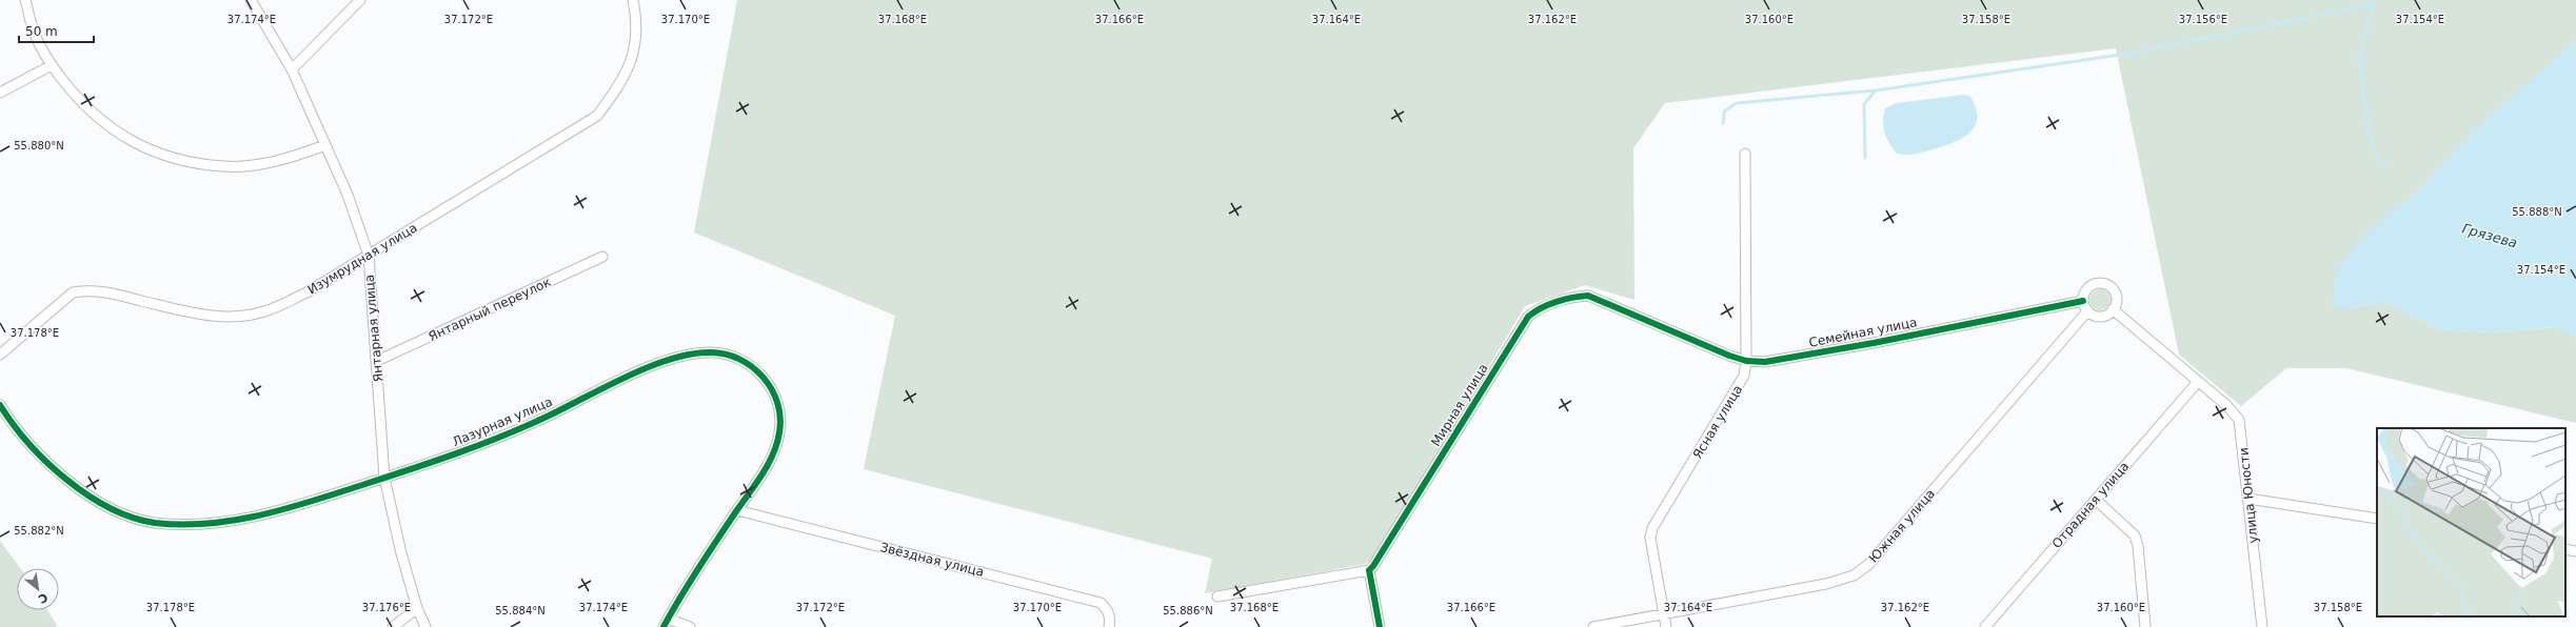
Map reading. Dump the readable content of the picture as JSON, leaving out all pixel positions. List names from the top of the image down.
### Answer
{
  "streets": {
    "street": [
      "Изумрудная улица",
      "Янтарный переулок",
      "Янтарная улица",
      "Семейная улица",
      "Мирная улица",
      "Лазурная улица",
      "Ясная улица",
      "улица Юности",
      "Отрадная улица",
      "Южная улица",
      "Звёздная улица"
    ]
  },
  "crossings": [
    ["Изумрудная улица", "Янтарная улица"],
    ["Янтарный переулок", "Янтарная улица"],
    ["Янтарная улица", "Лазурная улица"],
    ["Семейная улица", "Мирная улица"],
    ["Семейная улица", "Ясная улица"],
    ["Семейная улица", "улица Юности"],
    ["Семейная улица", "Южная улица"],
    ["Лазурная улица", "Звёздная улица"],
    ["Ясная улица", "Южная улица"],
    ["улица Юности", "Отрадная улица"],
    ["улица Юности", "Южная улица"]
  ],
  "water": ["Грязева"],
  "scale_bar": "50 m",
  "north": "bottom right",
  "coordinates": [
    "37.174°E",
    "37.172°E",
    "37.170°E",
    "37.168°E",
    "37.166°E",
    "37.160°E",
    "37.158°E",
    "37.156°E",
    "37.164°E",
    "37.162°E",
    "37.154°E",
    "55.880°N",
    "55.888°N",
    "37.178°E",
    "55.882°N",
    "37.176°E",
    "55.884°N",
    "55.886°N"
  ]
}
